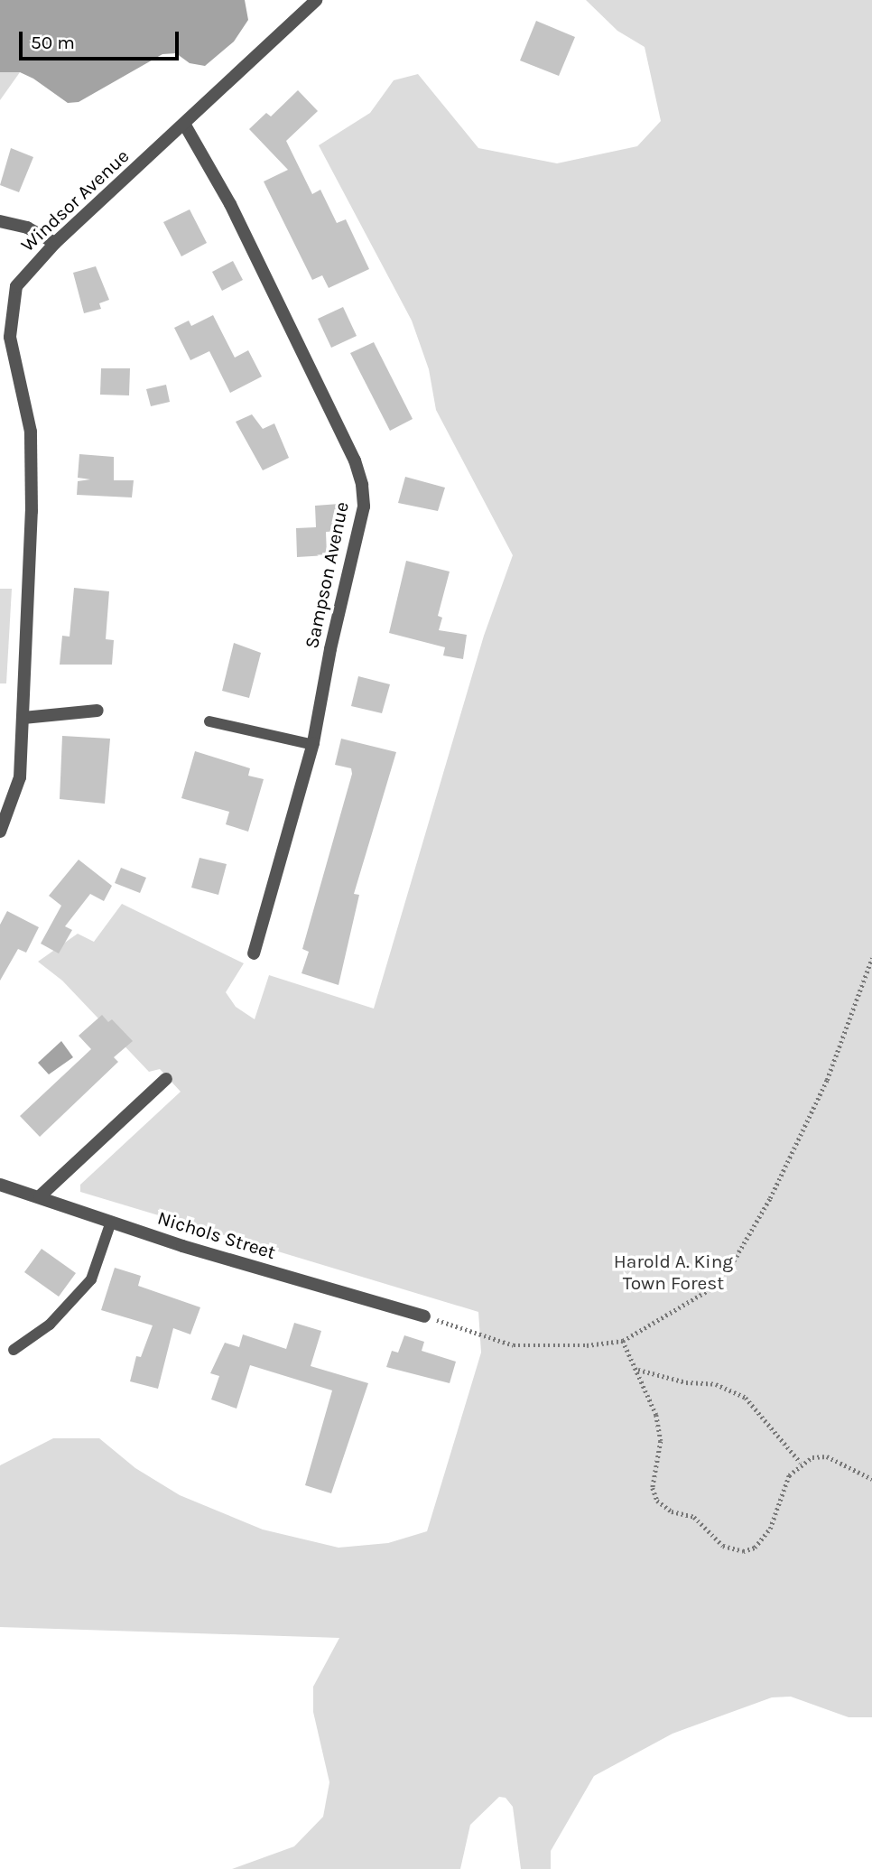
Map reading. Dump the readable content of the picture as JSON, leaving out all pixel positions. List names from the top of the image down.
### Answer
{
  "streets": {
    "street": ["Windsor Avenue", "Sampson Avenue", "Nichols Street"]
  },
  "crossings": [
    ["Windsor Avenue", "Sampson Avenue"]
  ],
  "parks": ["Harold A. King Town Forest"],
  "scale_bar": "50 m"
}
